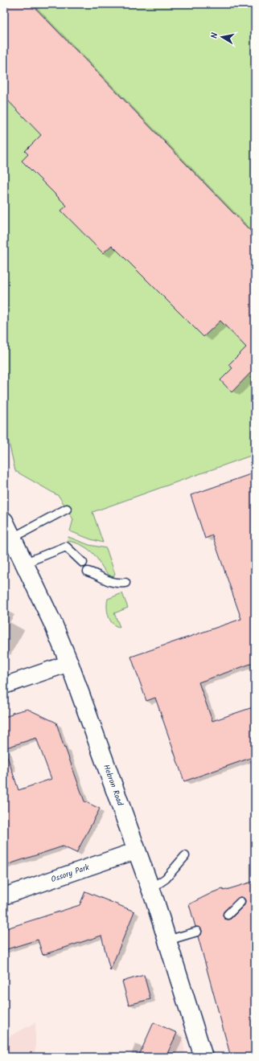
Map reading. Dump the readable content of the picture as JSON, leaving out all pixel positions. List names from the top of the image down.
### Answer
{
  "streets": {
    "street": ["Hebron Road", "Ossory Park"]
  },
  "crossings": [
    ["Hebron Road", "Ossory Park"]
  ],
  "north": "left"
}
